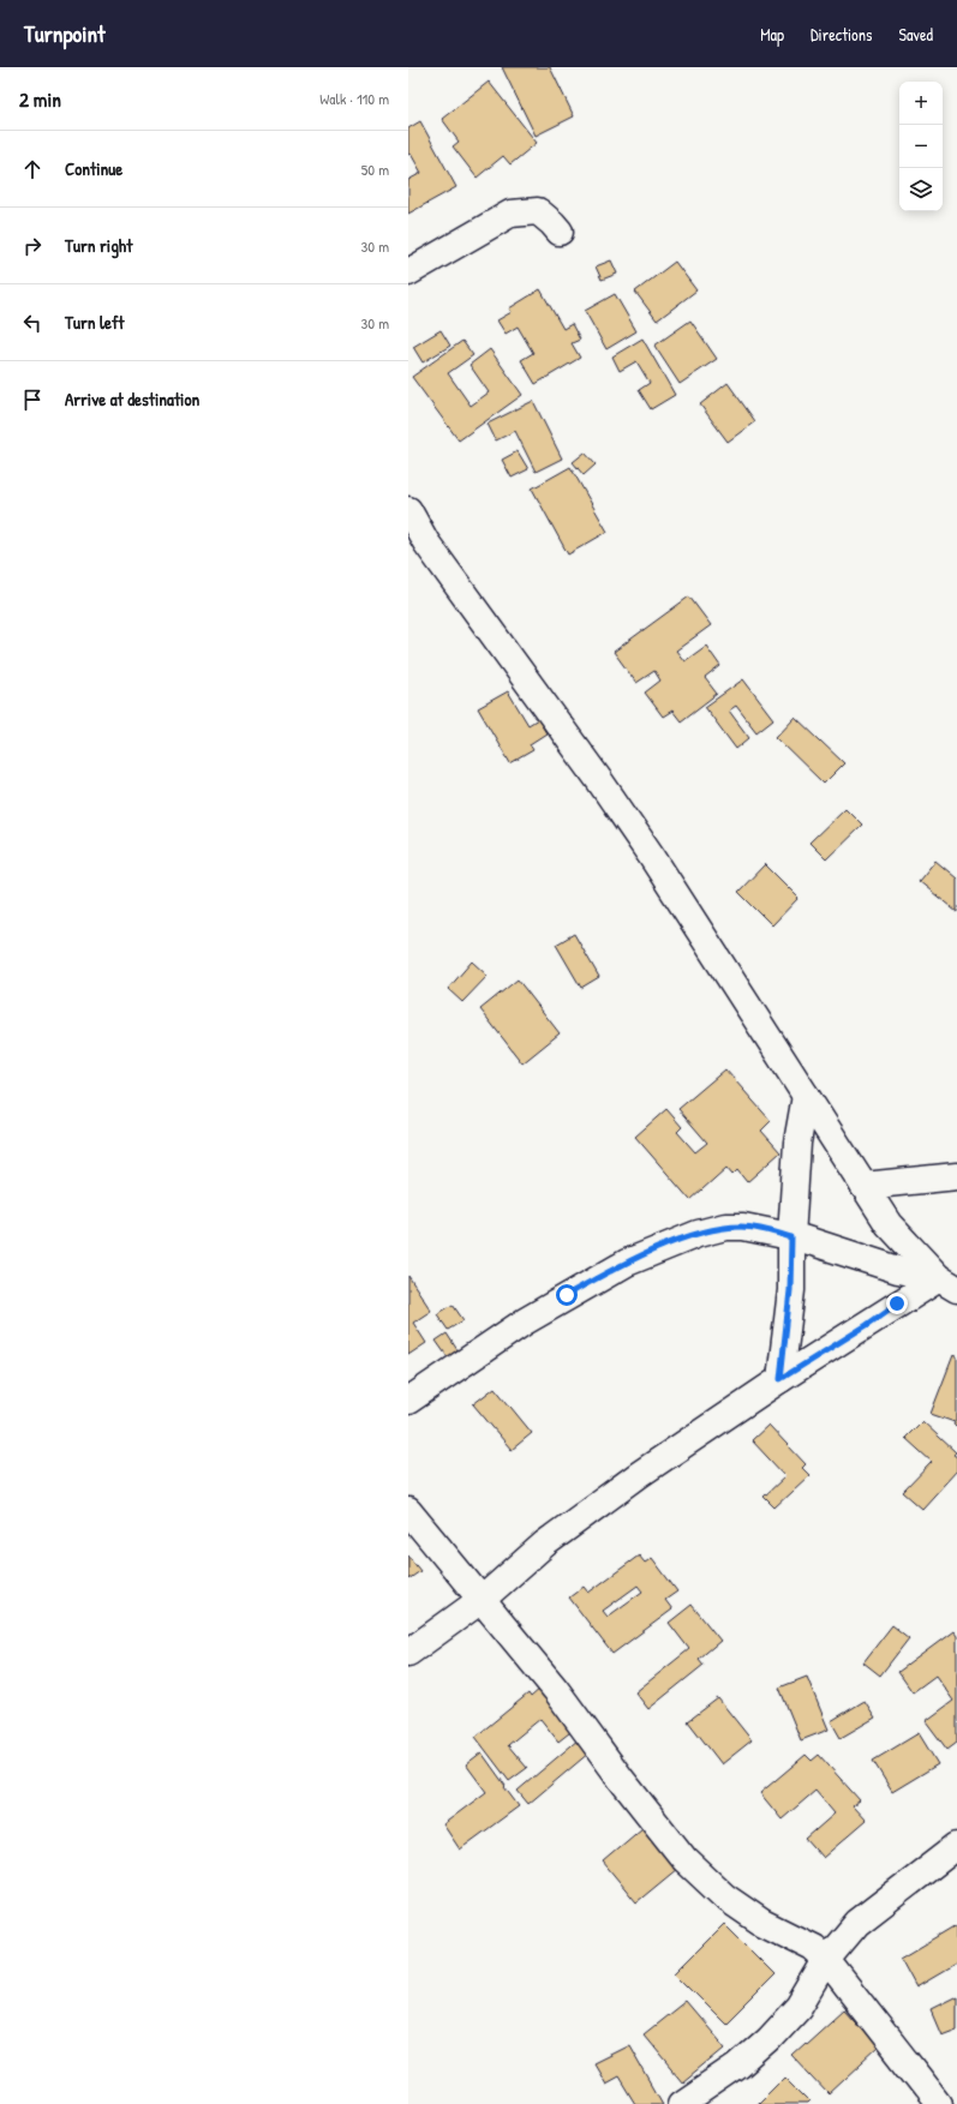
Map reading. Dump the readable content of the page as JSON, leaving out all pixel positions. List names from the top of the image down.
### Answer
{
  "page": {
    "header": "Turnpoint",
    "nav": ["Map", "Directions", "Saved"],
    "heading": ["2 min", "Walk · 110 m"],
    "map_buttons": ["+", "−"],
    "list": [
      ["Continue", "50 m"],
      ["Turn right", "30 m"],
      ["Turn left", "30 m"],
      "Arrive at destination"
    ]
  }
}
